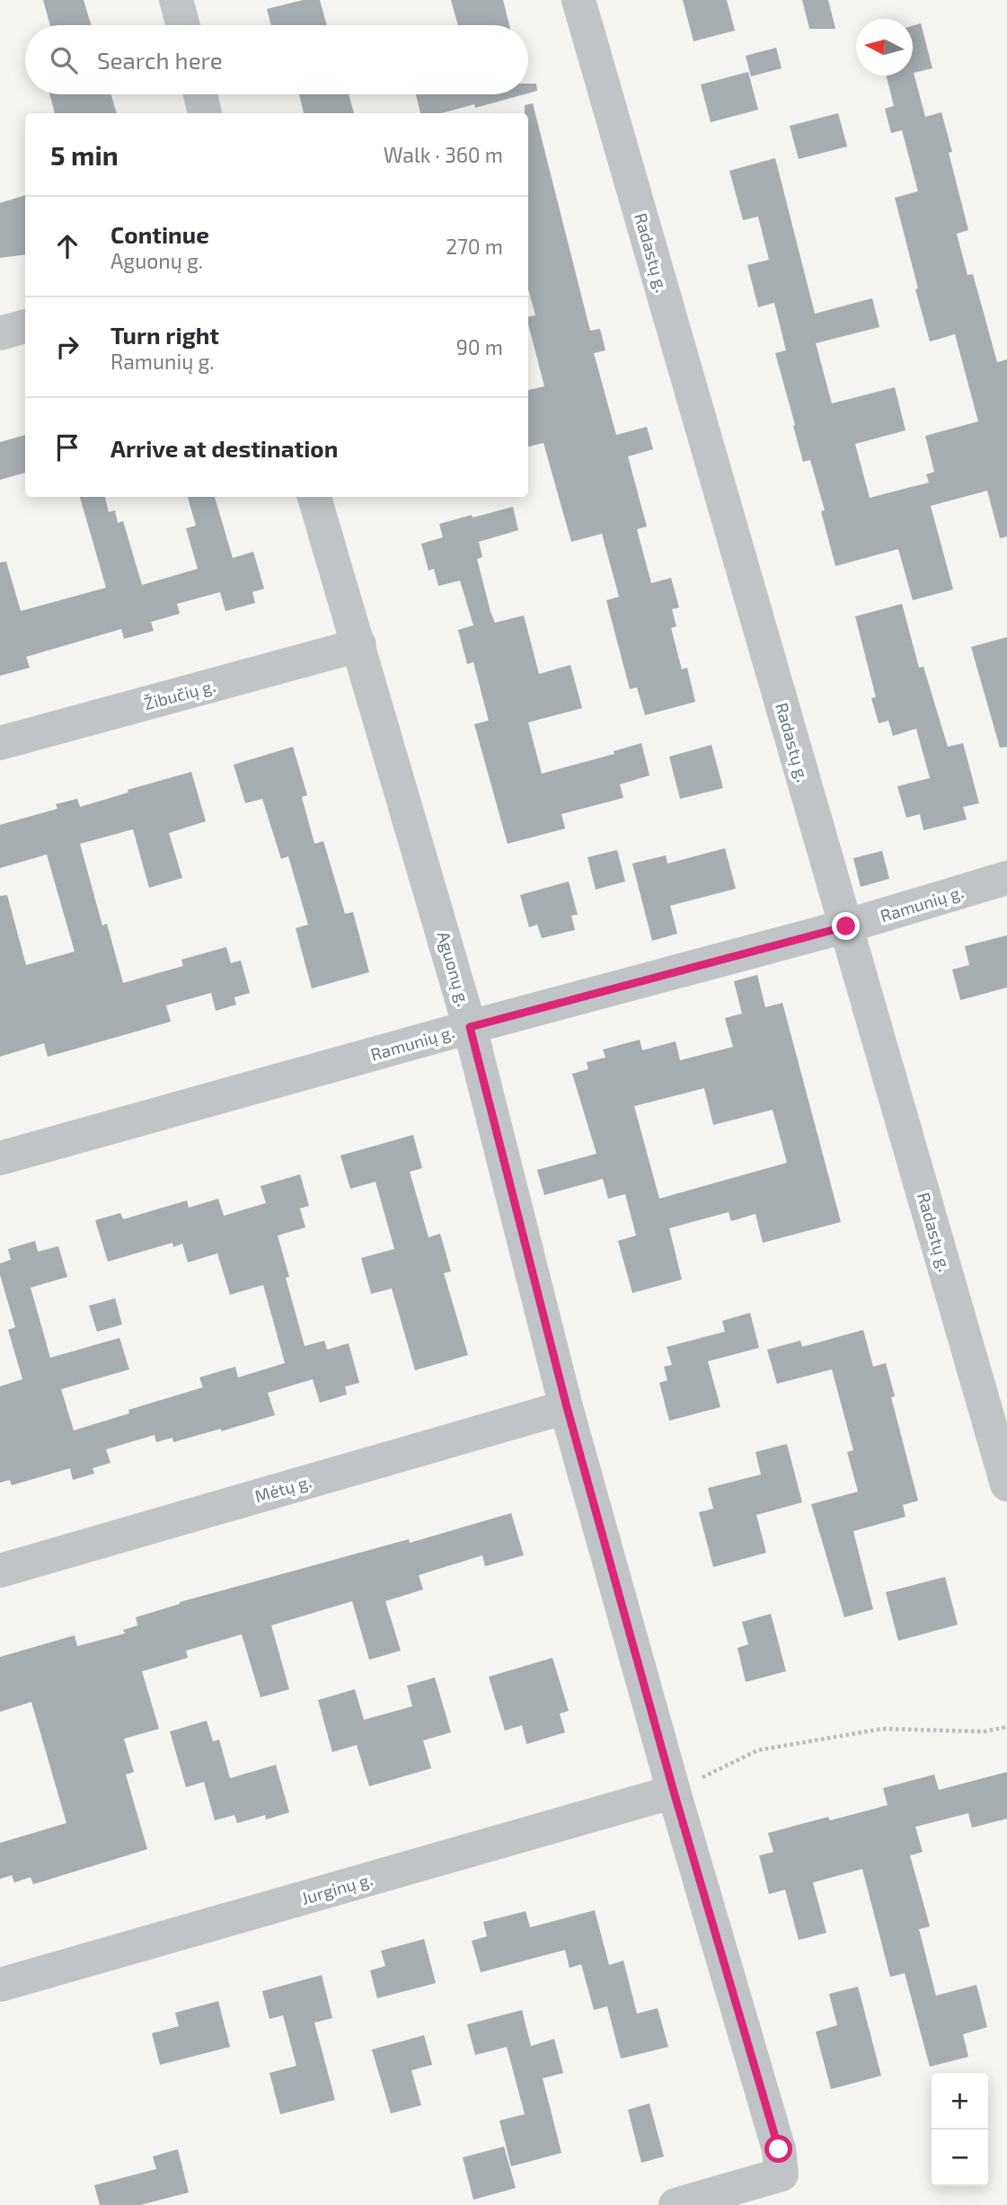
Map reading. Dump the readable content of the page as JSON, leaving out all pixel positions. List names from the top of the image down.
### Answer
{
  "streets": {
    "street": [
      "Radastų g.",
      "Žibučių g.",
      "Ramunių g.",
      "Aguonų g.",
      "Mėtų g.",
      "Jurginų g."
    ]
  },
  "crossings": [
    ["Radastų g.", "Ramunių g."],
    ["Žibučių g.", "Aguonų g."],
    ["Ramunių g.", "Aguonų g."],
    ["Aguonų g.", "Mėtų g."],
    ["Aguonų g.", "Jurginų g."]
  ],
  "north": "left",
  "page": {
    "search": "Search here",
    "heading": ["5 min", "Walk · 360 m"],
    "list": [
      ["Continue", "Aguonų g.", "270 m"],
      ["Turn right", "Ramunių g.", "90 m"],
      "Arrive at destination"
    ],
    "map_buttons": ["+", "−"]
  }
}
